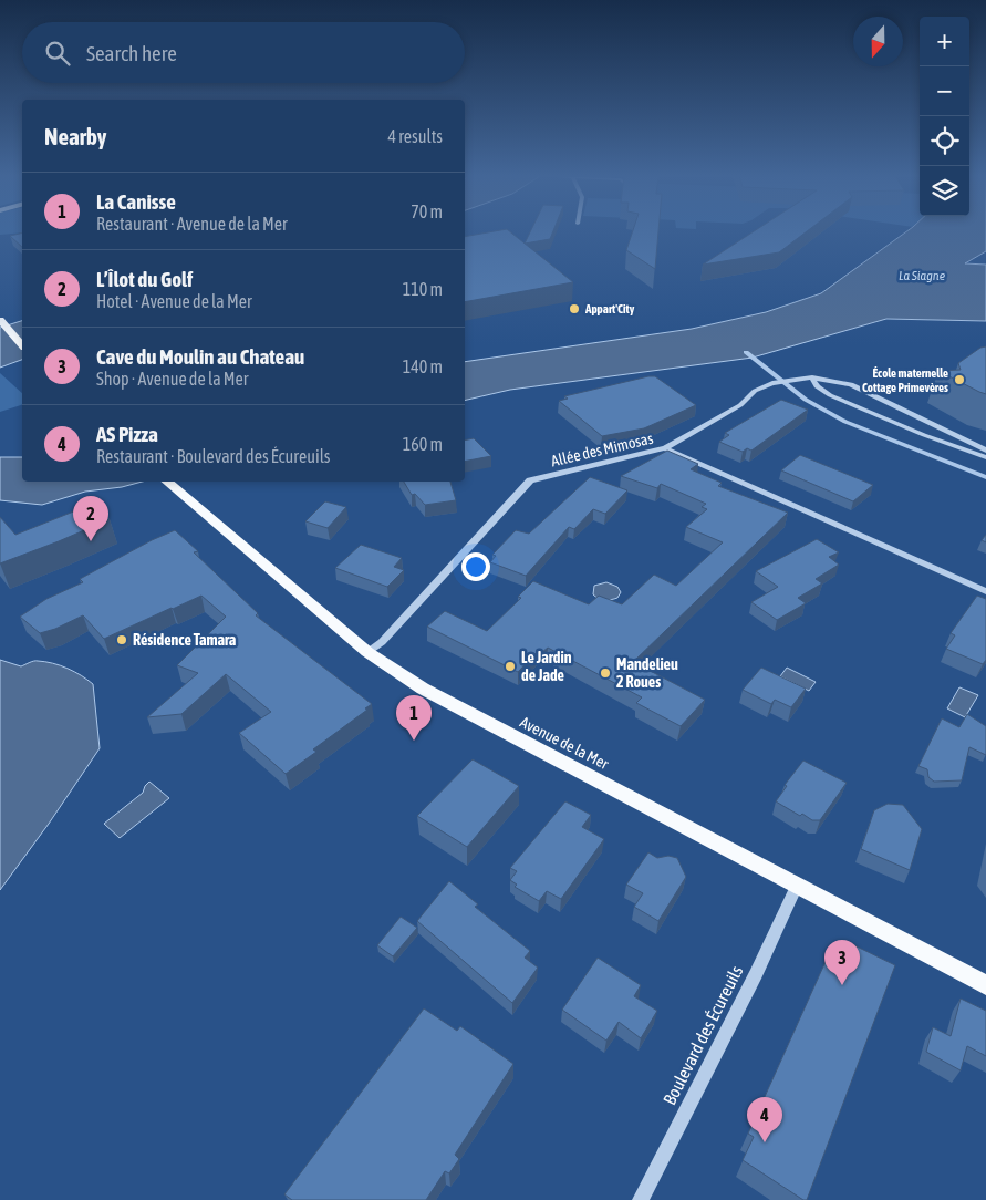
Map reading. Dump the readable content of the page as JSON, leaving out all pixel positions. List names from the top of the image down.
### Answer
{
  "streets": {
    "main road": ["Avenue de la Mer"],
    "street": ["Allée des Mimosas", "Boulevard des Écureuils"]
  },
  "crossings": [
    ["Allée des Mimosas", "Avenue de la Mer"],
    ["Avenue de la Mer", "Boulevard des Écureuils"]
  ],
  "water": ["La Siagne"],
  "places": [
    "Appart'City",
    "École maternelle Cottage Primevères",
    "Résidence Tamara",
    "Le Jardin de Jade",
    "Mandelieu 2 Roues"
  ],
  "north": "bottom",
  "page": {
    "map_buttons": ["+", "−"],
    "search": "Search here",
    "heading": ["Nearby", "4 results"],
    "list": [
      {
        "mark": "1",
        "name": "La Canisse",
        "note": "Restaurant · Avenue de la Mer",
        "value": "70 m"
      },
      {
        "mark": "2",
        "name": "L’Îlot du Golf",
        "note": "Hotel · Avenue de la Mer",
        "value": "110 m"
      },
      {
        "mark": "3",
        "name": "Cave du Moulin au Chateau",
        "note": "Shop · Avenue de la Mer",
        "value": "140 m"
      },
      {
        "mark": "4",
        "name": "AS Pizza",
        "note": "Restaurant · Boulevard des Écureuils",
        "value": "160 m"
      }
    ],
    "pins": [
      "2",
      "1",
      "3",
      "4"
    ]
  }
}
